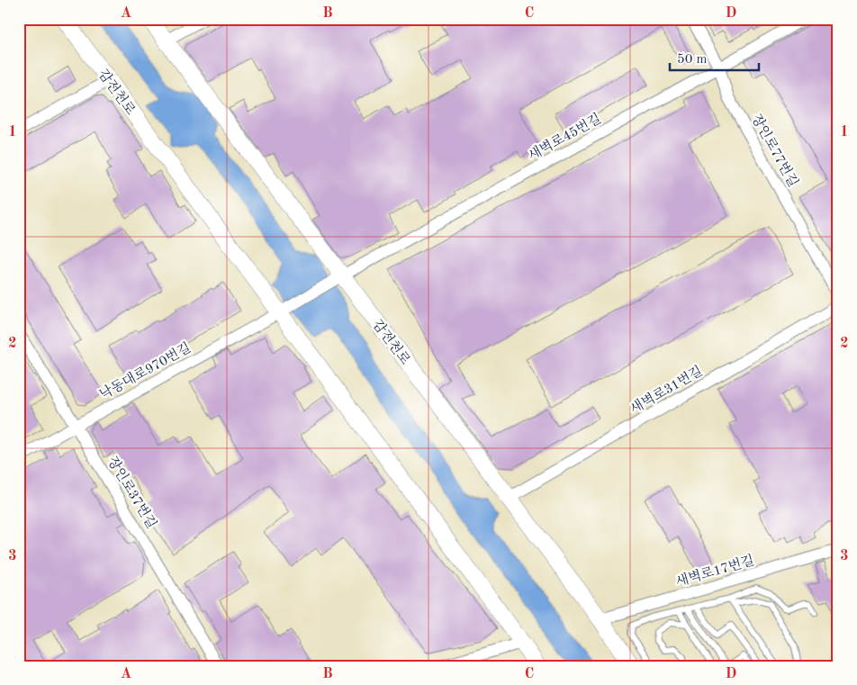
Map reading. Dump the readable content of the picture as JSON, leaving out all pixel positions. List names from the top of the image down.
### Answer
{
  "streets": {
    "street": [
      "감전천로",
      "새벽로45번길",
      "장인로77번길",
      "낙동대로970번길",
      "새벽로31번길",
      "장인로37번길",
      "새벽로17번길"
    ]
  },
  "crossings": [
    ["감전천로", "새벽로45번길"],
    ["감전천로", "낙동대로970번길"],
    ["감전천로", "새벽로31번길"],
    ["감전천로", "새벽로17번길"],
    ["새벽로45번길", "장인로77번길"],
    ["새벽로45번길", "낙동대로970번길"],
    ["낙동대로970번길", "장인로37번길"]
  ],
  "scale_bar": "50 m",
  "grid": {
    "columns": [
      "A",
      "B",
      "C",
      "D"
    ],
    "rows": ["1", "2", "3"]
  }
}
